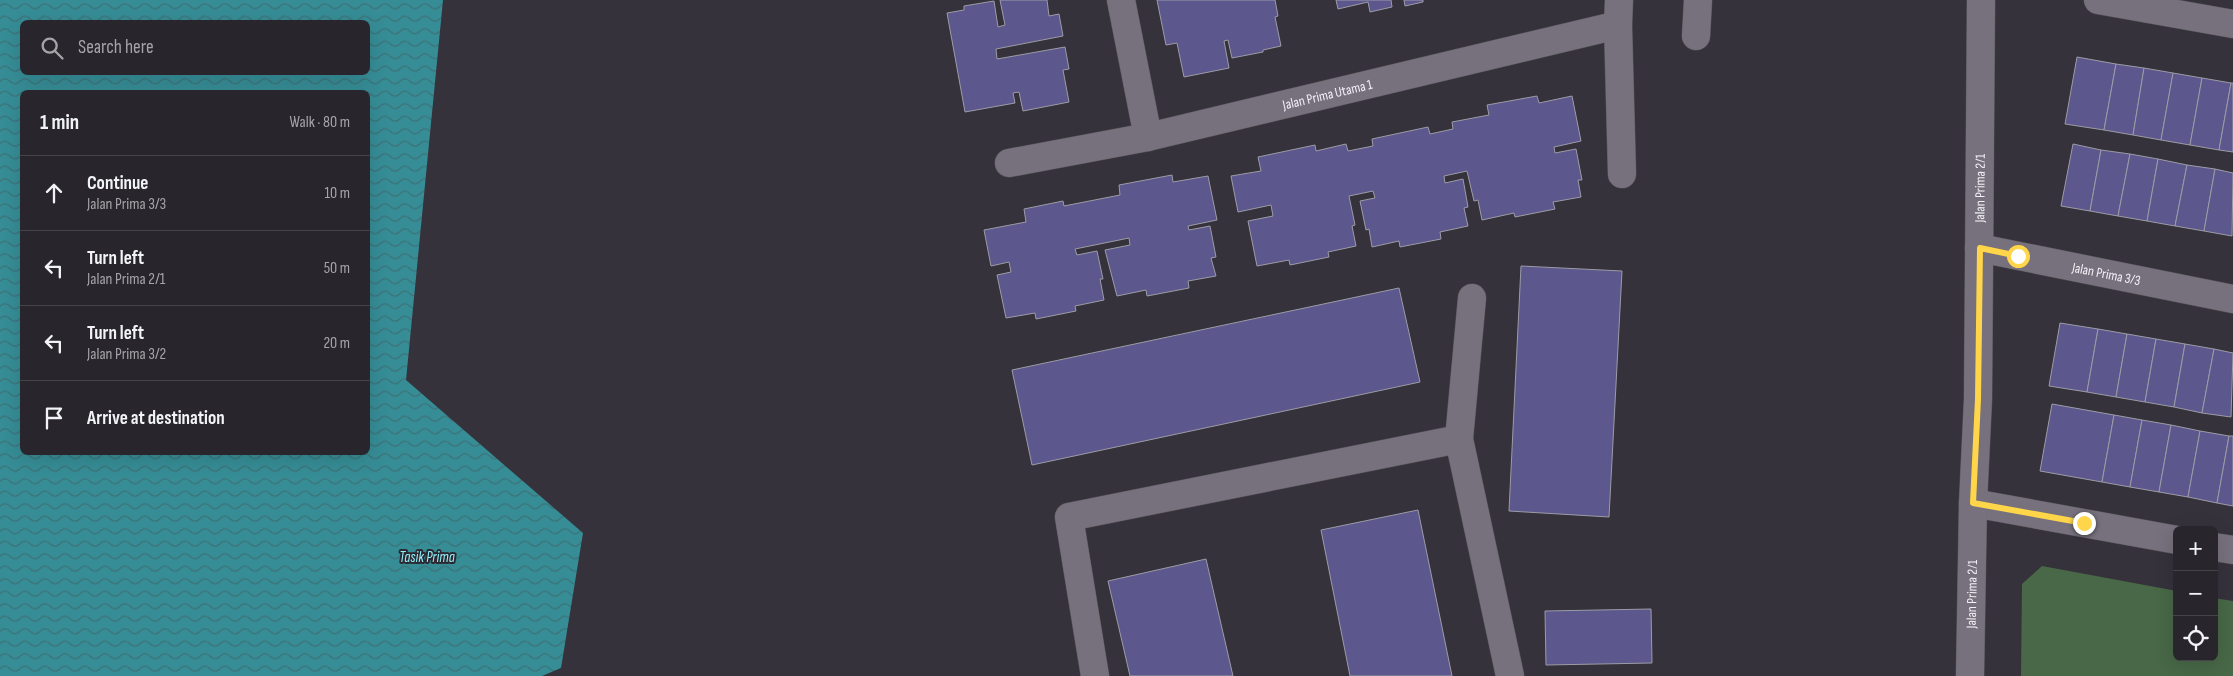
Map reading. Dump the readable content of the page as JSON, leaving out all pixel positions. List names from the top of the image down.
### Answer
{
  "streets": {
    "street": ["Jalan Prima Utama 1", "Jalan Prima 2/1", "Jalan Prima 3/3"]
  },
  "crossings": [
    ["Jalan Prima 2/1", "Jalan Prima 3/3"]
  ],
  "water": ["Tasik Prima"],
  "page": {
    "search": "Search here",
    "heading": ["1 min", "Walk · 80 m"],
    "list": [
      ["Continue", "Jalan Prima 3/3", "10 m"],
      ["Turn left", "Jalan Prima 2/1", "50 m"],
      ["Turn left", "Jalan Prima 3/2", "20 m"],
      "Arrive at destination"
    ],
    "map_buttons": ["+", "−"]
  }
}
